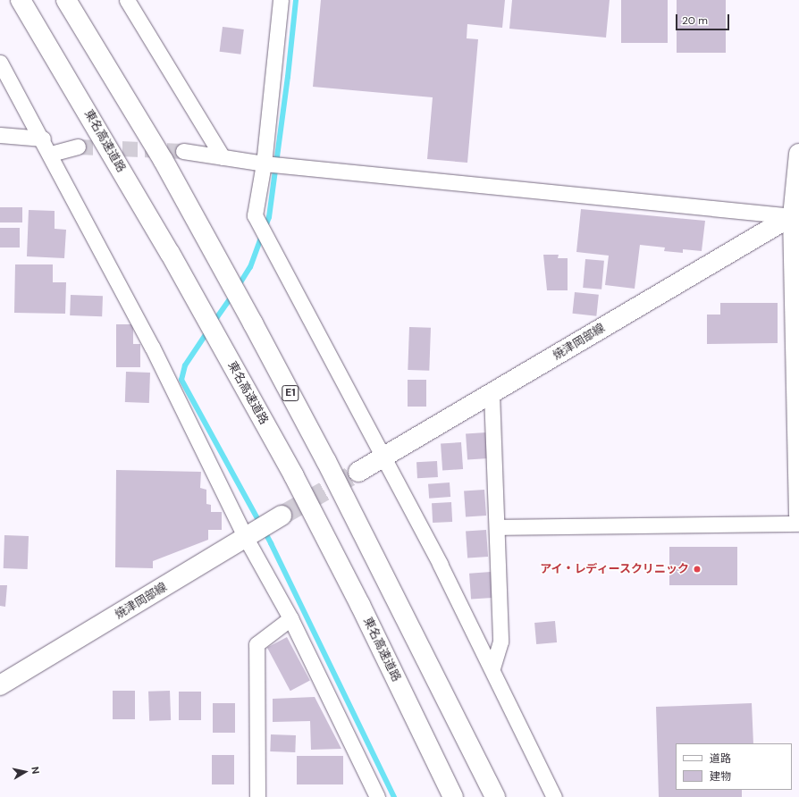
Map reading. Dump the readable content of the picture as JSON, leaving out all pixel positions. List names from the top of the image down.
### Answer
{
  "streets": {
    "main road": ["東名高速道路", "焼津岡部線", "E1"]
  },
  "places": ["アイ・レディースクリニック"],
  "legend": ["道路", "建物"],
  "scale_bar": "20 m",
  "north": "right"
}
